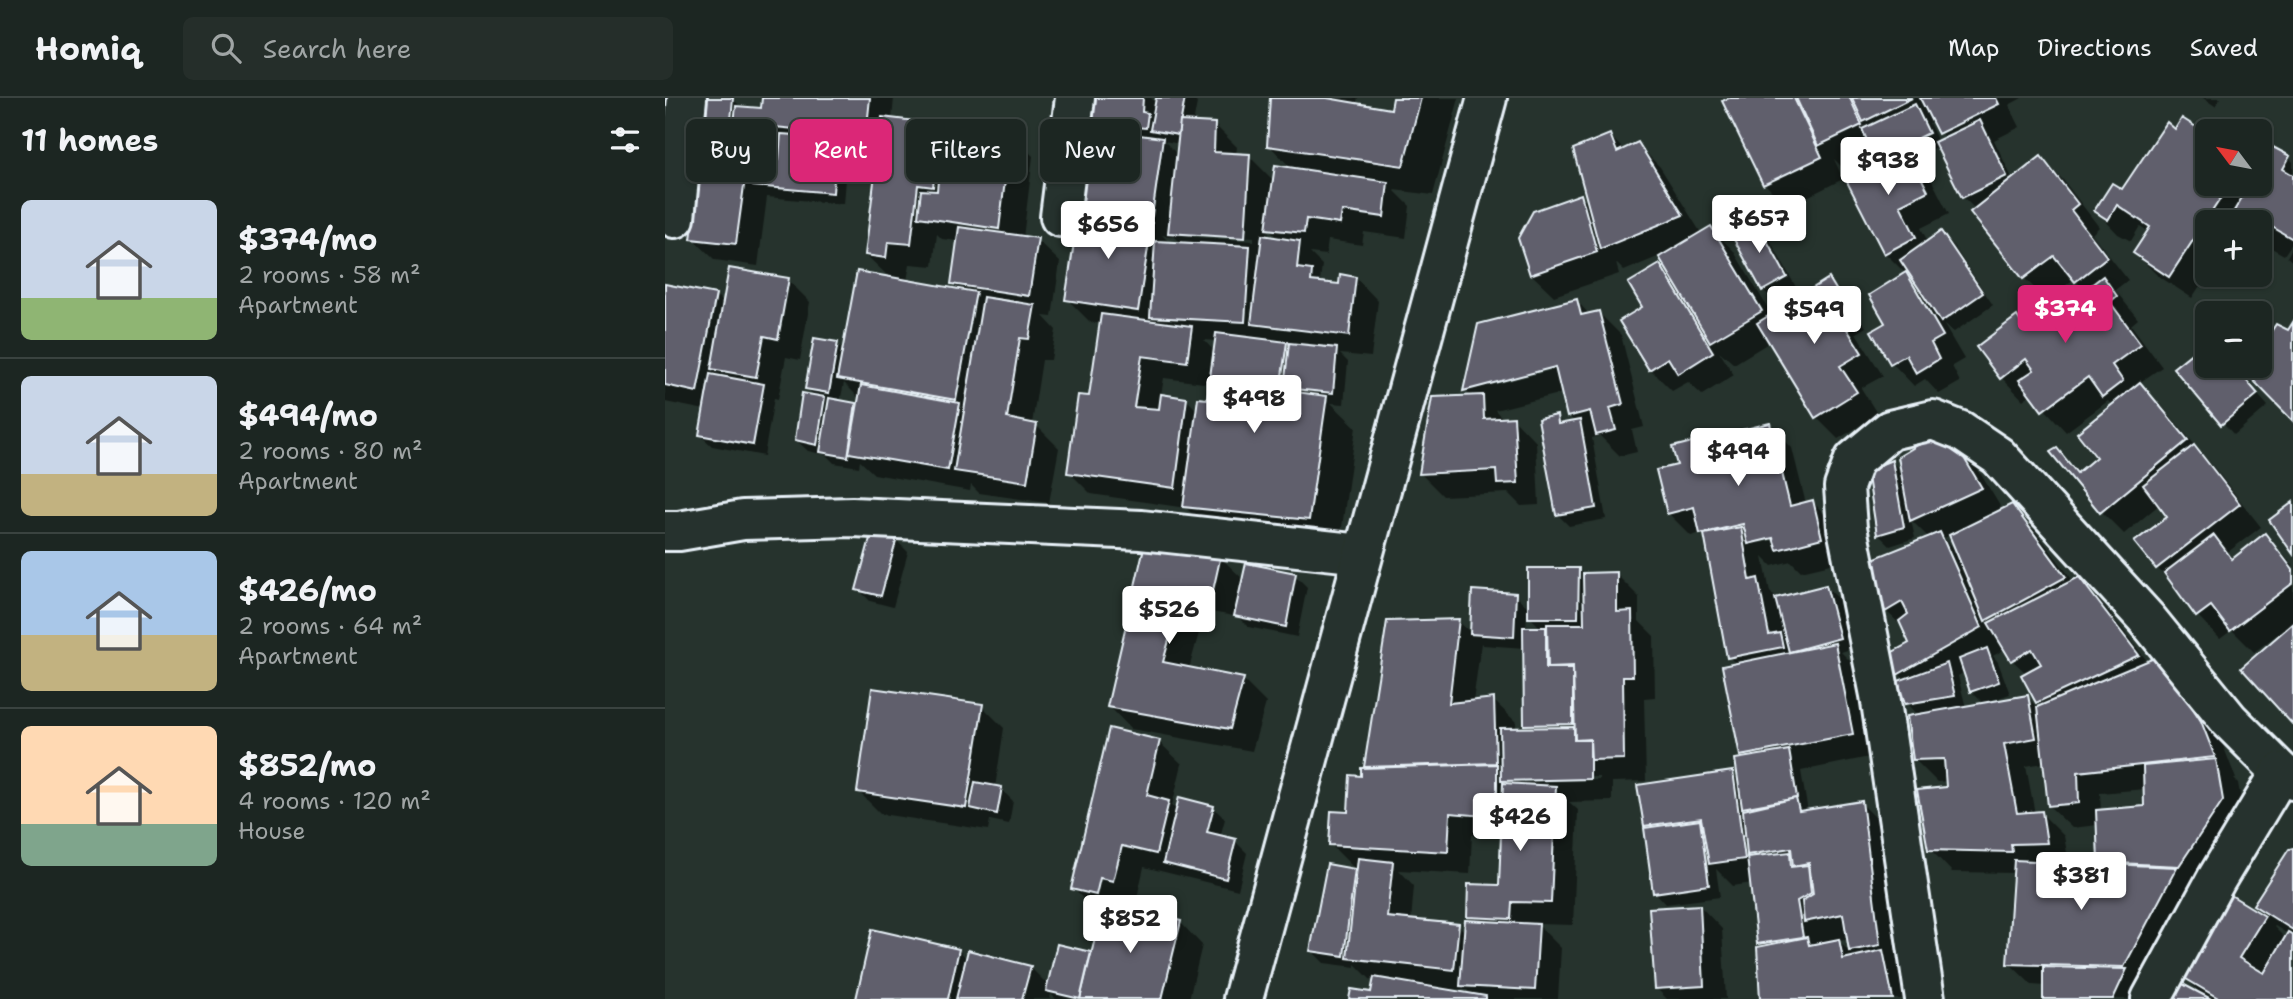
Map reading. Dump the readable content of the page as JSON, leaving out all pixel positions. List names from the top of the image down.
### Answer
{
  "north": "top left",
  "page": {
    "header": "Homiq",
    "search": "Search here",
    "nav": ["Map", "Directions", "Saved"],
    "heading": "11 homes",
    "map_buttons": ["+", "−"],
    "chip": [
      "Buy",
      "Rent",
      "Filters",
      "New"
    ],
    "price": [
      "$938",
      "$657",
      "$656",
      "$374",
      "$549",
      "$498",
      "$494",
      "$526",
      "$426",
      "$381",
      "$852"
    ],
    "list": [
      {
        "name": "$374/mo",
        "note": "2 rooms · 58 m² · Apartment"
      },
      {
        "name": "$494/mo",
        "note": "2 rooms · 80 m² · Apartment"
      },
      {
        "name": "$426/mo",
        "note": "2 rooms · 64 m² · Apartment"
      },
      {
        "name": "$852/mo",
        "note": "4 rooms · 120 m² · House"
      }
    ]
  }
}
